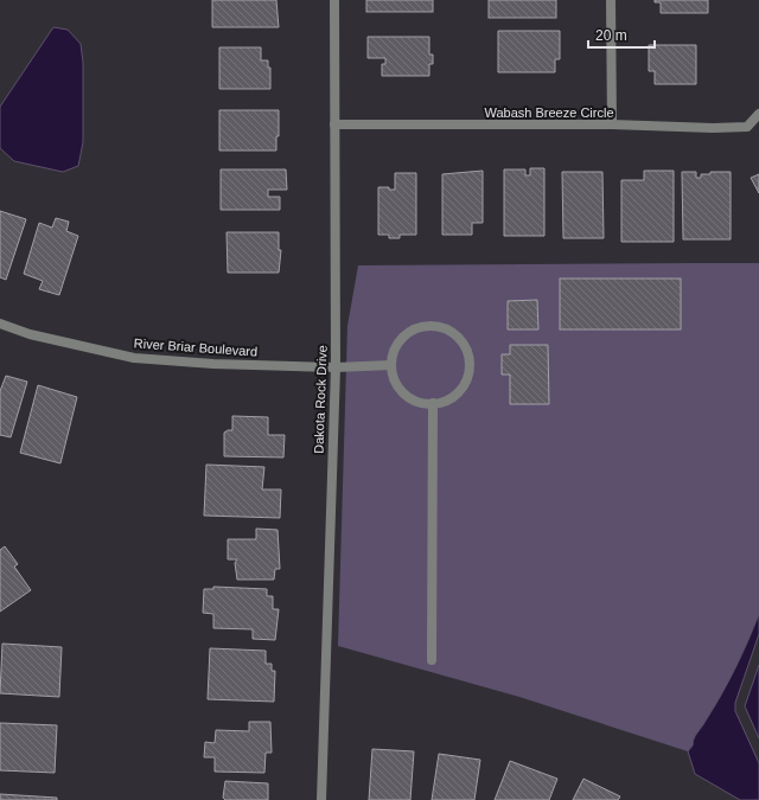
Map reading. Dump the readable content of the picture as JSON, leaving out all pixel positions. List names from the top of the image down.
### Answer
{
  "streets": {
    "street": ["Wabash Breeze Circle", "River Briar Boulevard", "Dakota Rock Drive"]
  },
  "crossings": [
    ["Wabash Breeze Circle", "Dakota Rock Drive"],
    ["River Briar Boulevard", "Dakota Rock Drive"]
  ],
  "scale_bar": "20 m"
}
